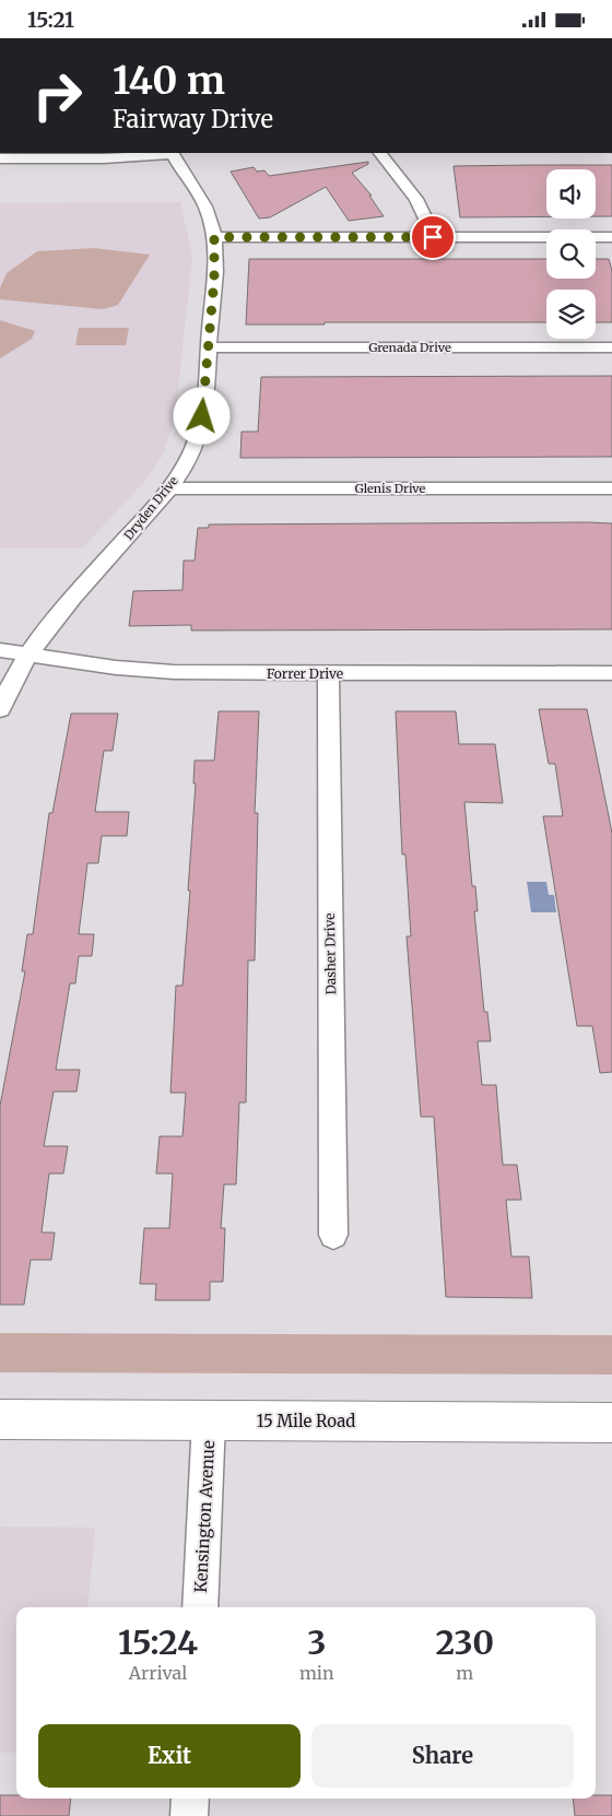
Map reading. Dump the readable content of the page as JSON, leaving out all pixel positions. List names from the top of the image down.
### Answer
{
  "streets": {
    "main road": ["15 Mile Road"],
    "street": [
      "Grenada Drive",
      "Glenis Drive",
      "Dryden Drive",
      "Forrer Drive",
      "Dasher Drive",
      "Kensington Avenue"
    ]
  },
  "crossings": [
    ["Grenada Drive", "Dryden Drive"],
    ["Glenis Drive", "Dryden Drive"],
    ["Dryden Drive", "Forrer Drive"],
    ["Forrer Drive", "Dasher Drive"],
    ["15 Mile Road", "Kensington Avenue"]
  ],
  "page": {
    "status": "15:21",
    "turn": ["140 m", "Fairway Drive"],
    "eta": [
      "15:24",
      "Arrival",
      "3",
      "min",
      "230",
      "m"
    ],
    "buttons": ["Exit", "Share"]
  }
}
